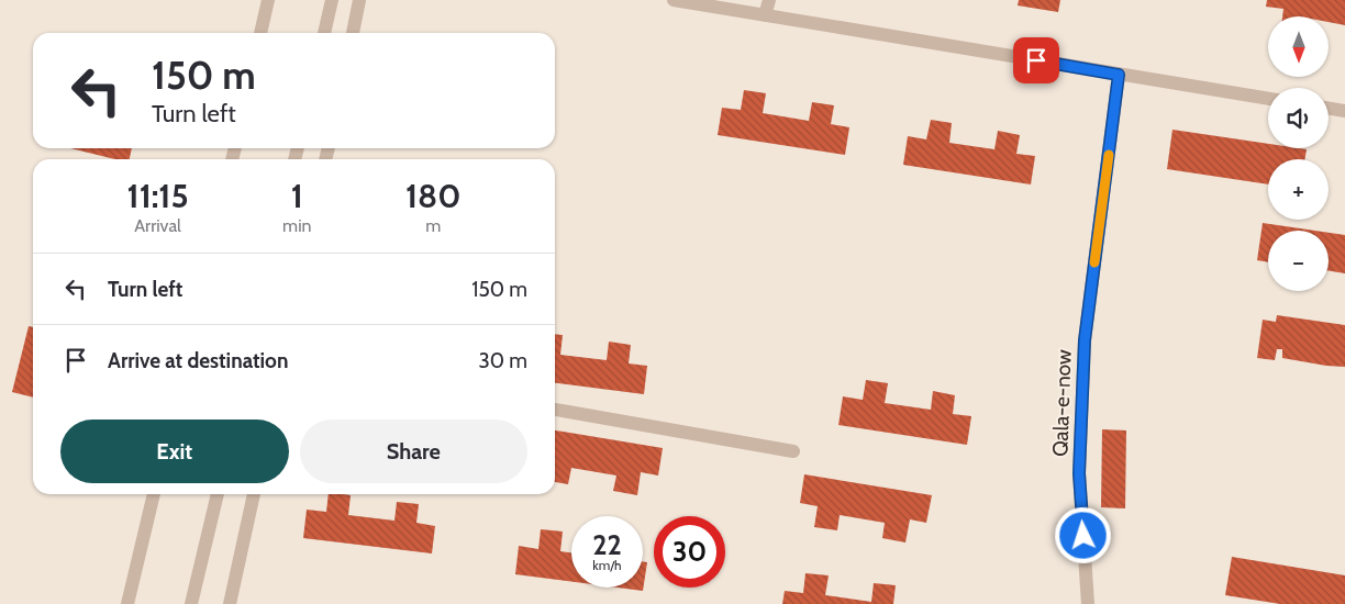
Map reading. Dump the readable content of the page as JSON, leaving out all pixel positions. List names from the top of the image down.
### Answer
{
  "streets": {
    "street": ["Qala-e-now"]
  },
  "north": "bottom",
  "page": {
    "map_buttons": ["+", "−"],
    "turn": ["150 m", "Turn left"],
    "eta": [
      "11:15",
      "Arrival",
      "1",
      "min",
      "180",
      "m"
    ],
    "list": [
      {
        "name": "Turn left",
        "value": "150 m"
      },
      {
        "name": "Arrive at destination",
        "value": "30 m"
      }
    ],
    "buttons": ["Exit", "Share"],
    "speed": "22 km/h",
    "limit": "30"
  }
}
